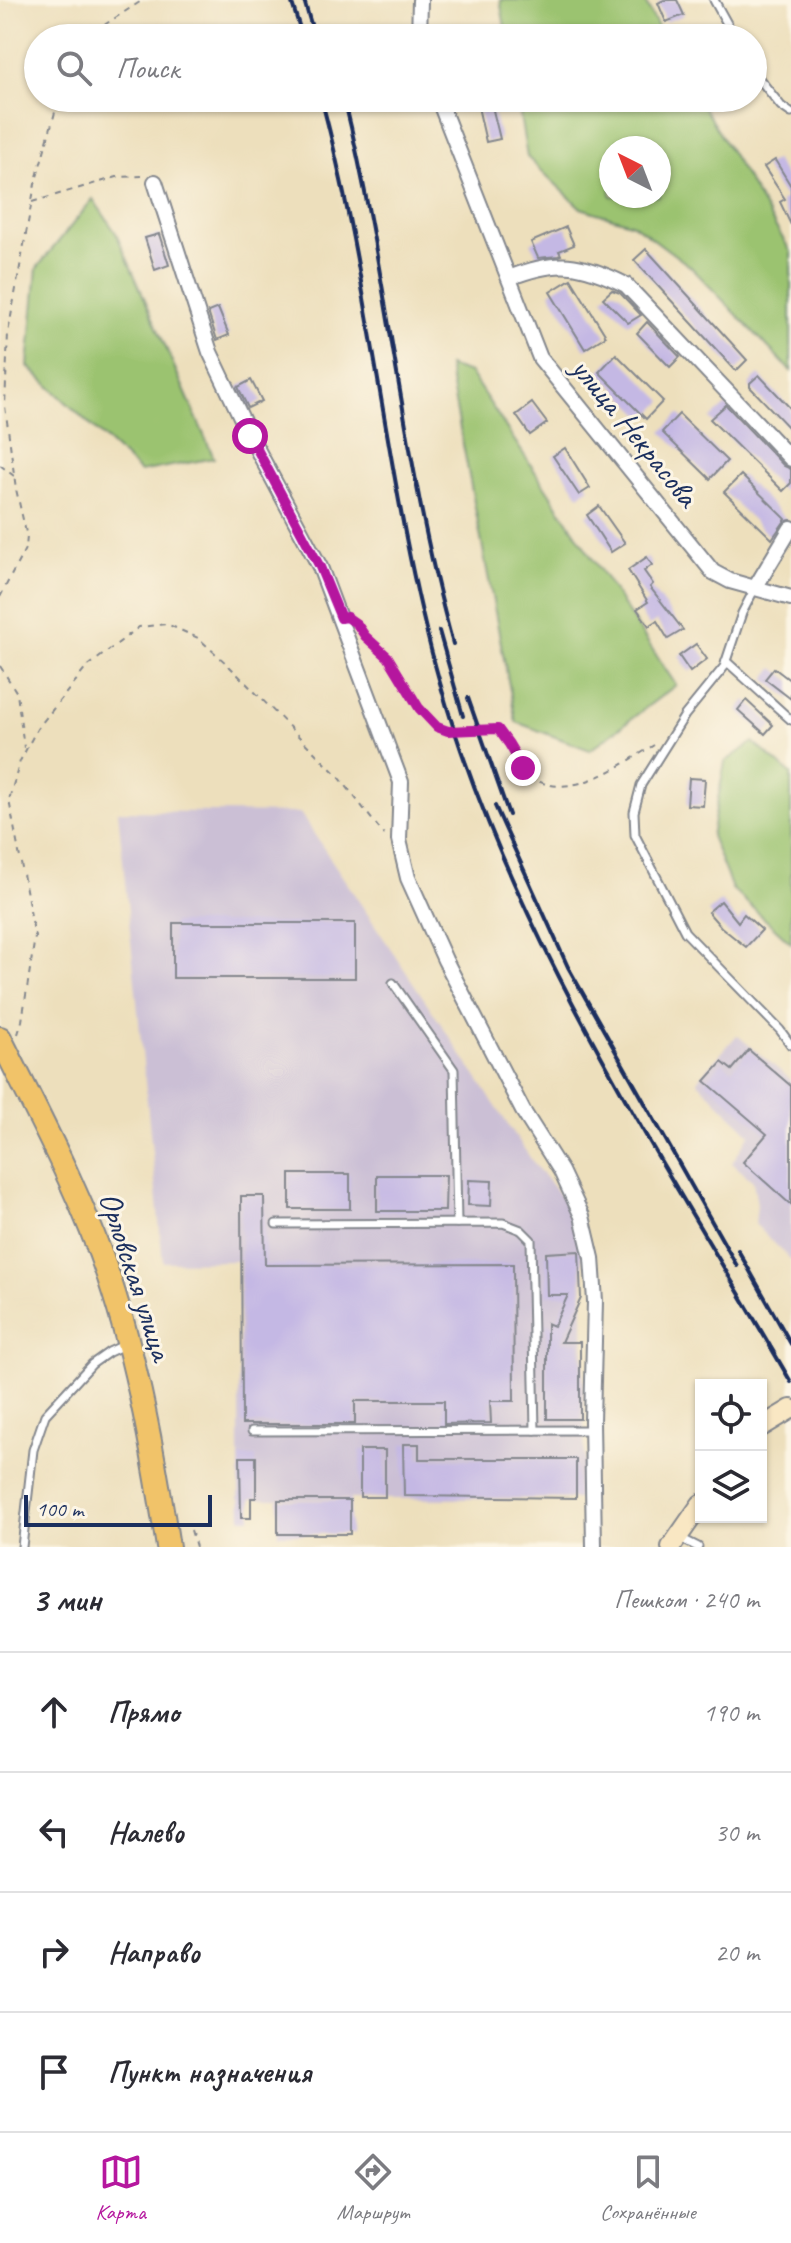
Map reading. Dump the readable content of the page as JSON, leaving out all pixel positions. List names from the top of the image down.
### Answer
{
  "streets": {
    "main road": ["Орловская улица"],
    "street": ["улица Некрасова"]
  },
  "scale_bar": "100 m",
  "north": "top left",
  "page": {
    "search": "Поиск",
    "scale": "100 m",
    "heading": ["3 мин", "Пешком · 240 m"],
    "list": [
      ["Прямо", "190 m"],
      ["Налево", "30 m"],
      ["Направо", "20 m"],
      "Пункт назначения"
    ],
    "nav": ["Карта", "Маршрут", "Сохранённые"]
  }
}
